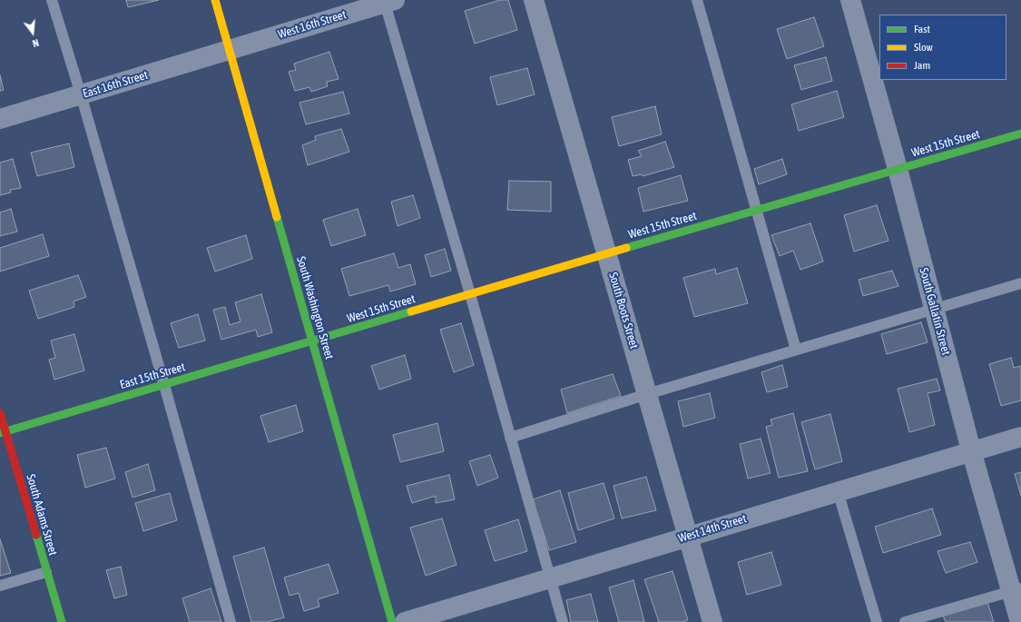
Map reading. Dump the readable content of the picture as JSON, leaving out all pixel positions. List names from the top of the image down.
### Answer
{
  "streets": {
    "street": [
      "West 16th Street",
      "East 16th Street",
      "West 15th Street",
      "South Washington Street",
      "South Boots Street",
      "South Gallatin Street",
      "East 15th Street",
      "South Adams Street",
      "West 14th Street"
    ]
  },
  "crossings": [
    ["West 16th Street", "East 16th Street"],
    ["West 16th Street", "South Washington Street"],
    ["East 16th Street", "South Washington Street"],
    ["West 15th Street", "South Washington Street"],
    ["West 15th Street", "South Boots Street"],
    ["West 15th Street", "South Gallatin Street"],
    ["West 15th Street", "East 15th Street"],
    ["South Washington Street", "East 15th Street"],
    ["South Boots Street", "West 14th Street"],
    ["South Gallatin Street", "West 14th Street"],
    ["East 15th Street", "South Adams Street"]
  ],
  "legend": ["Fast", "Slow", "Jam"],
  "north": "bottom"
}
